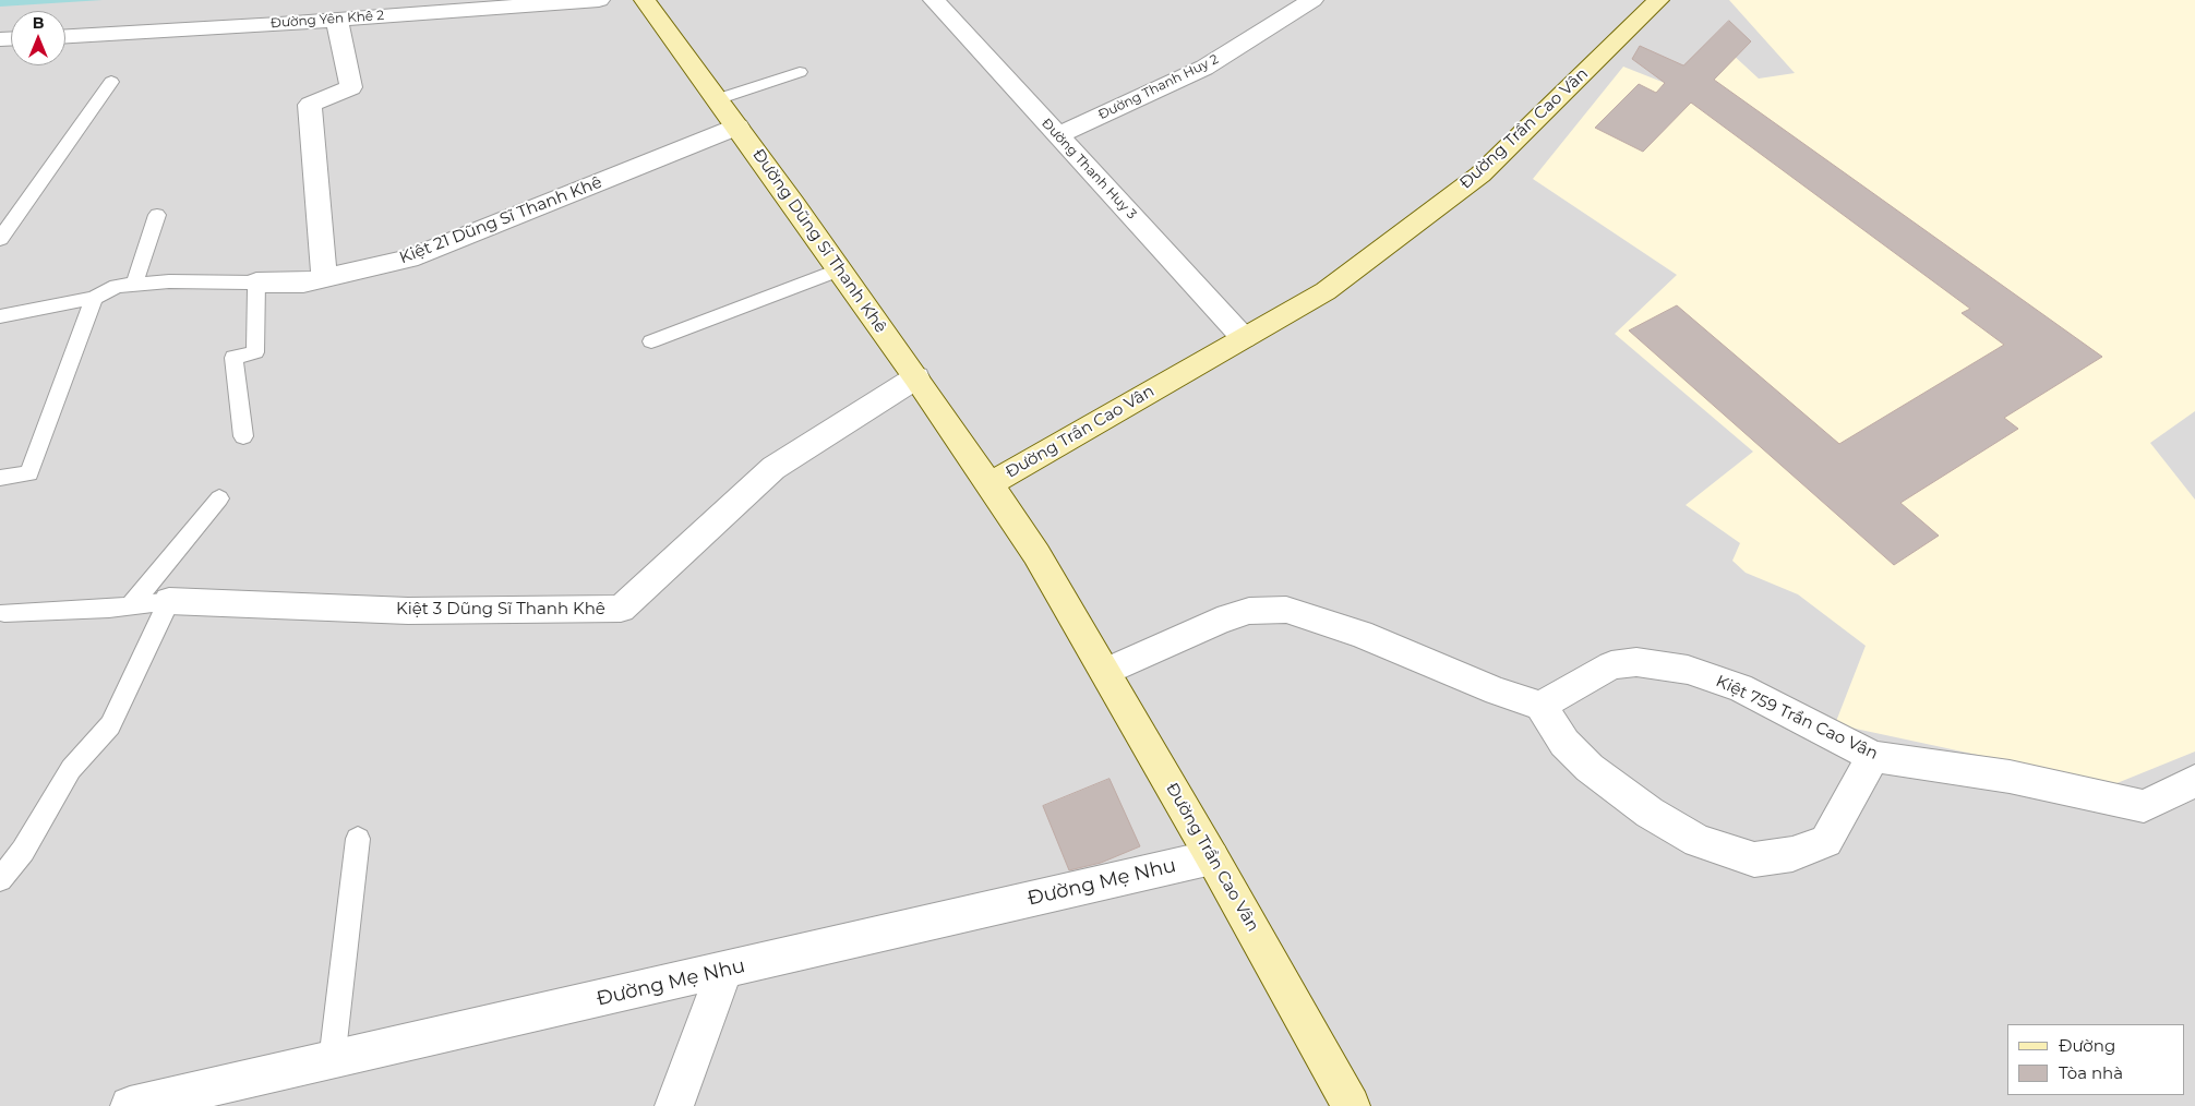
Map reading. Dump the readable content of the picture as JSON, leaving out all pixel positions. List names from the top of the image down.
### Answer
{
  "streets": {
    "main road": ["Đường Trần Cao Vân", "Đường Dũng Sĩ Thanh Khê"],
    "street": [
      "Đường Yên Khê 2",
      "Đường Thanh Huy 2",
      "Đường Thanh Huy 3",
      "Kiệt 21 Dũng Sĩ Thanh Khê",
      "Kiệt 3 Dũng Sĩ Thanh Khê",
      "Kiệt 759 Trần Cao Vân",
      "Đường Mẹ Nhu"
    ]
  },
  "crossings": [
    ["Đường Thanh Huy 2", "Đường Thanh Huy 3"],
    ["Đường Trần Cao Vân", "Đường Thanh Huy 3"],
    ["Đường Trần Cao Vân", "Đường Dũng Sĩ Thanh Khê"],
    ["Đường Trần Cao Vân", "Đường Mẹ Nhu"],
    ["Kiệt 21 Dũng Sĩ Thanh Khê", "Đường Dũng Sĩ Thanh Khê"],
    ["Đường Dũng Sĩ Thanh Khê", "Kiệt 3 Dũng Sĩ Thanh Khê"]
  ],
  "legend": ["Đường", "Tòa nhà"],
  "north": "top"
}
